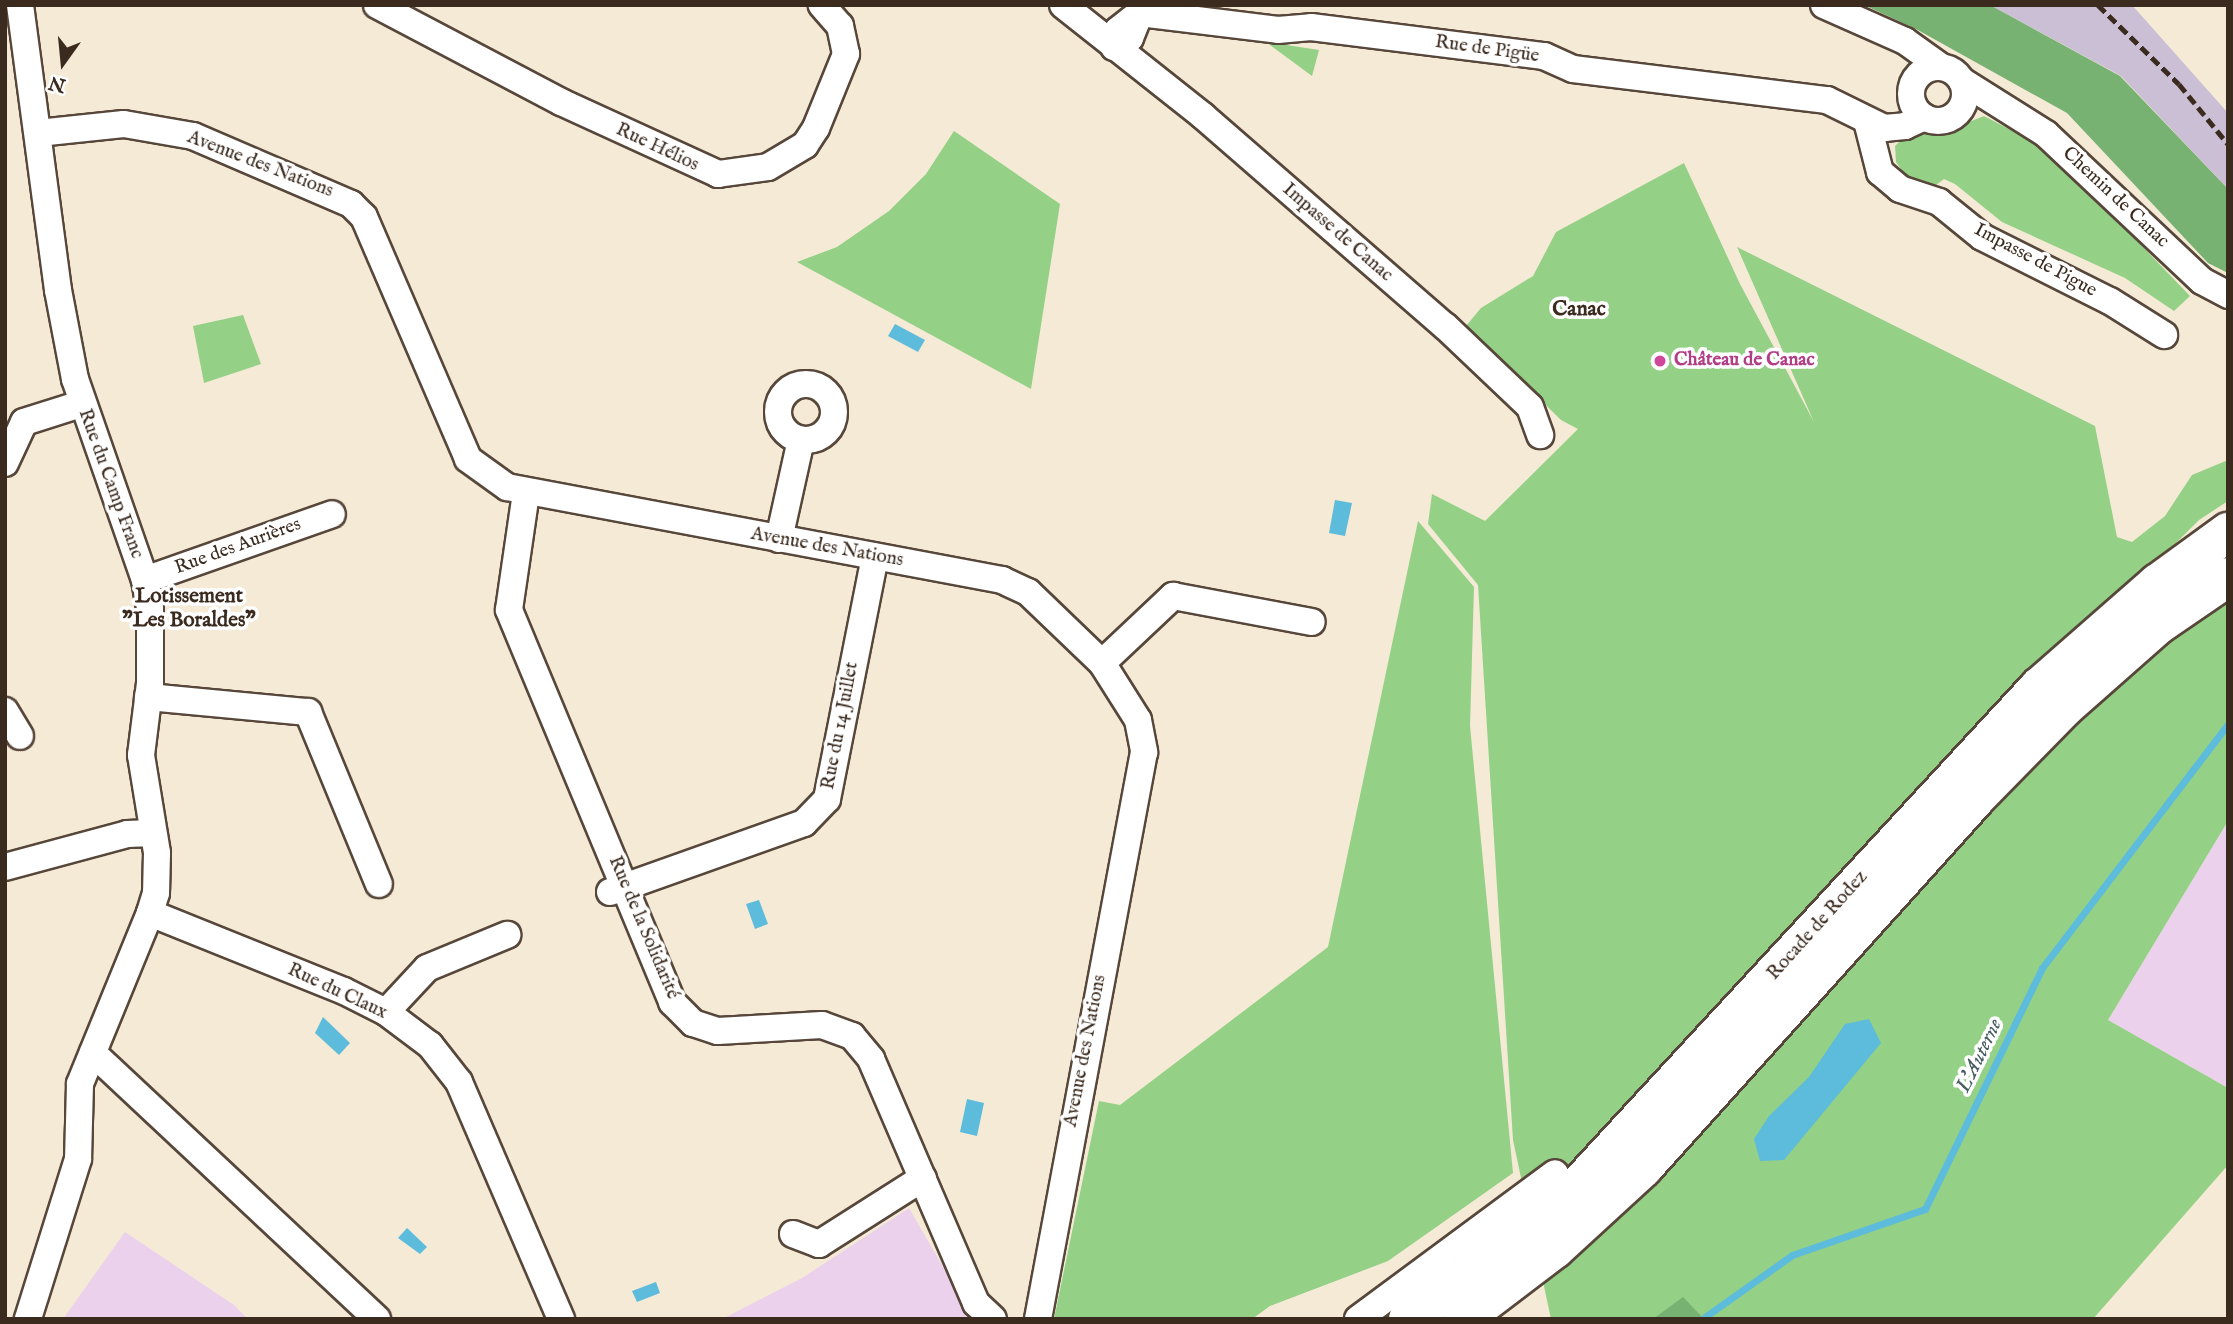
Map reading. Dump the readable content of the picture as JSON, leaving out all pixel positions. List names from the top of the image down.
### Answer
{
  "streets": {
    "highway": ["Rocade de Rodez"],
    "street": [
      "Rue de Pigüe",
      "Rue Hélios",
      "Avenue des Nations",
      "Chemin de Canac",
      "Impasse de Canac",
      "Impasse de Pigue",
      "Rue du Camp Franc",
      "Rue des Aurières",
      "Rue du 14 Juillet",
      "Rue de la Solidarité",
      "Rue du Claux"
    ]
  },
  "crossings": [
    ["Rue de Pigüe", "Impasse de Canac"],
    ["Rue de Pigüe", "Impasse de Pigue"],
    ["Avenue des Nations", "Rue du Camp Franc"],
    ["Avenue des Nations", "Rue du 14 Juillet"],
    ["Avenue des Nations", "Rue de la Solidarité"],
    ["Rue du Camp Franc", "Rue des Aurières"],
    ["Rue du Camp Franc", "Rue du Claux"],
    ["Rue du 14 Juillet", "Rue de la Solidarité"]
  ],
  "districts": ["Canac", "Lotissement \"Les Boraldes\""],
  "water": ["L'Auterne"],
  "places": ["Château de Canac"],
  "north": "bottom"
}
